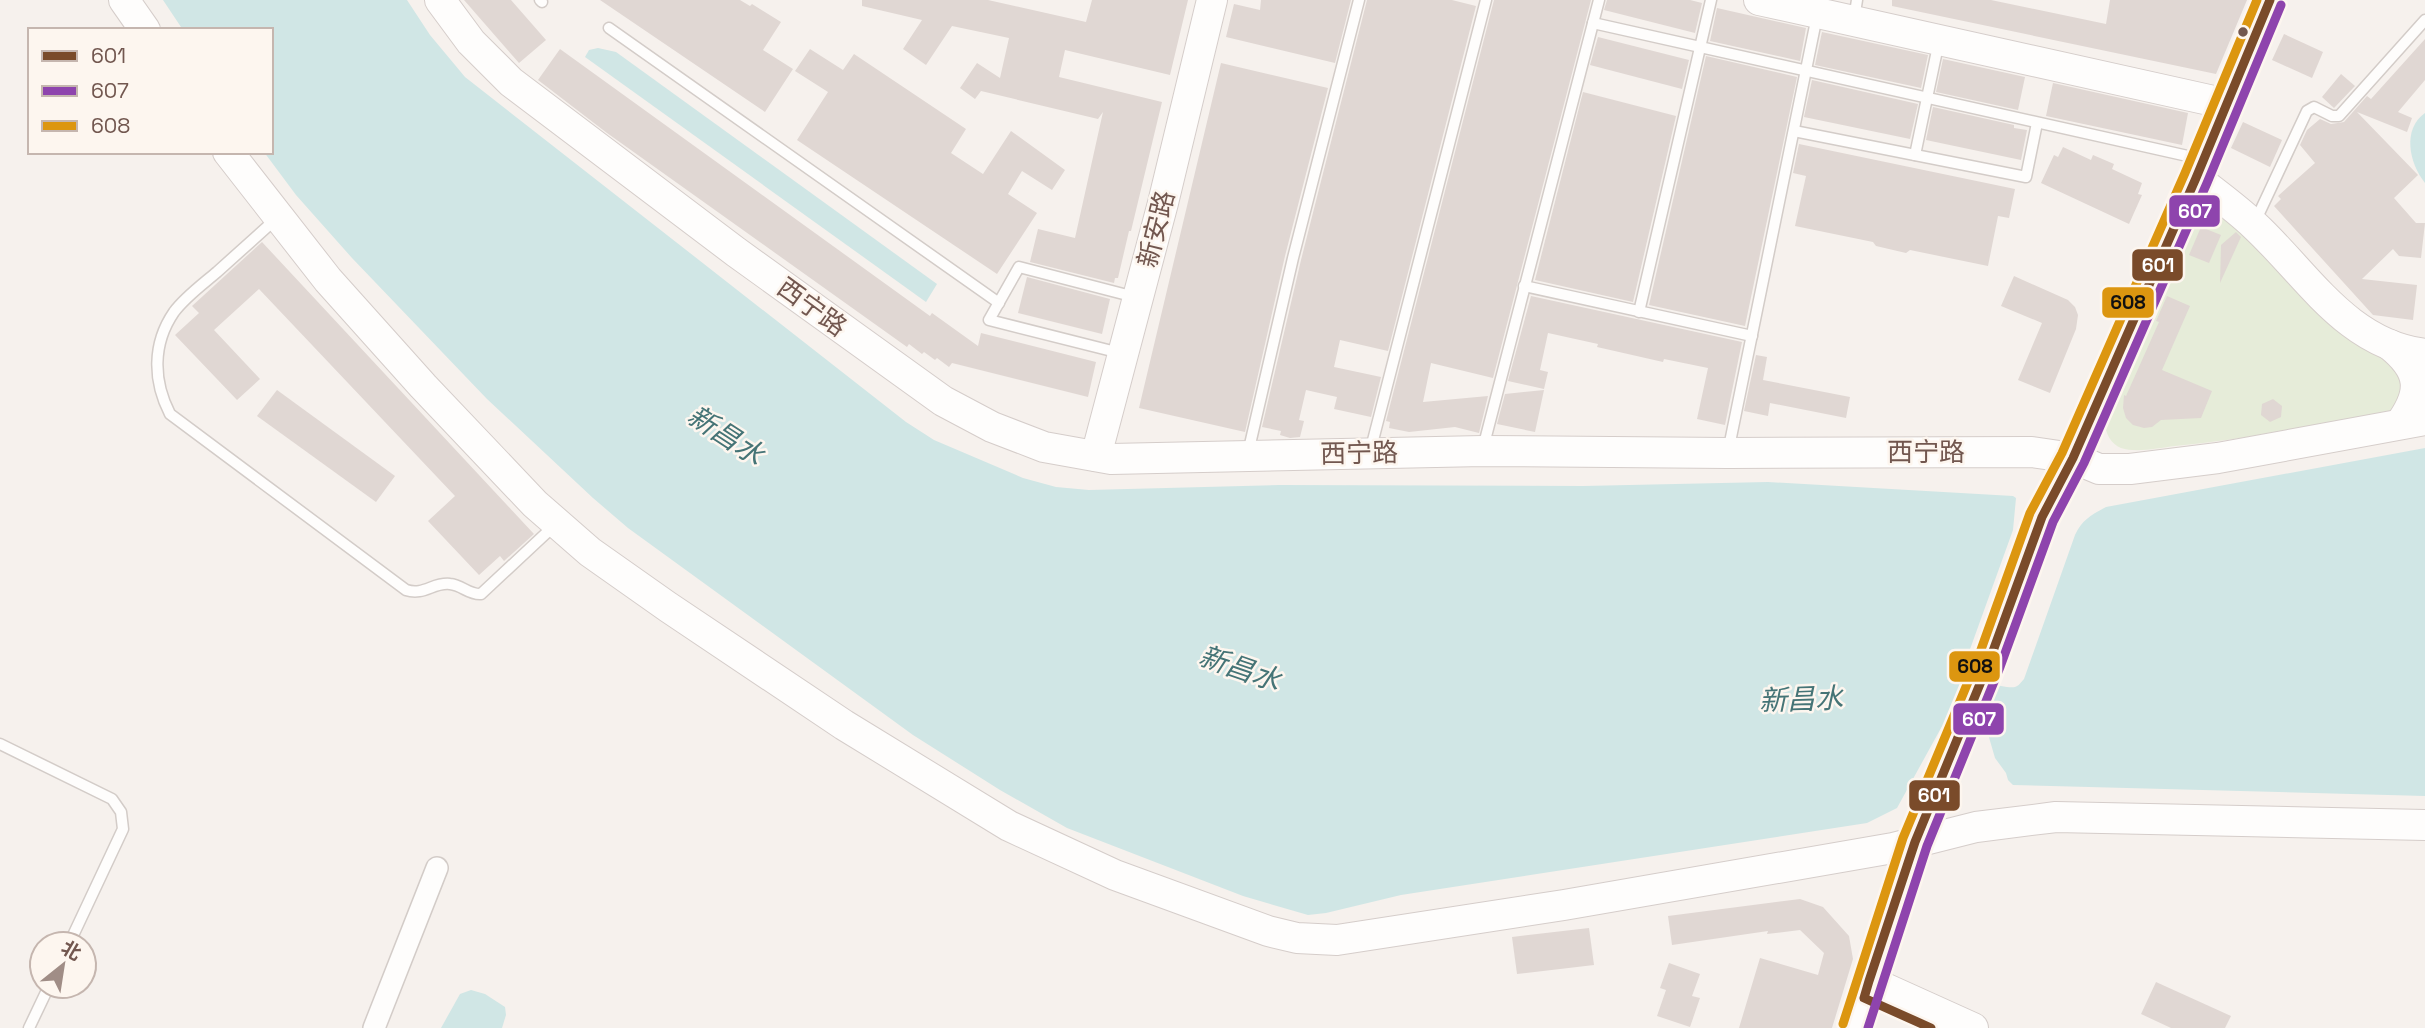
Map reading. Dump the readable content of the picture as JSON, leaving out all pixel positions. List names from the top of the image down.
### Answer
{
  "streets": {
    "street": ["新安路", "西宁路"]
  },
  "crossings": [
    ["新安路", "西宁路"]
  ],
  "water": ["新昌水"],
  "lines": ["transit line 601", "transit line 608", "transit line 607"],
  "legend": ["601", "607", "608"],
  "north": "top right"
}
